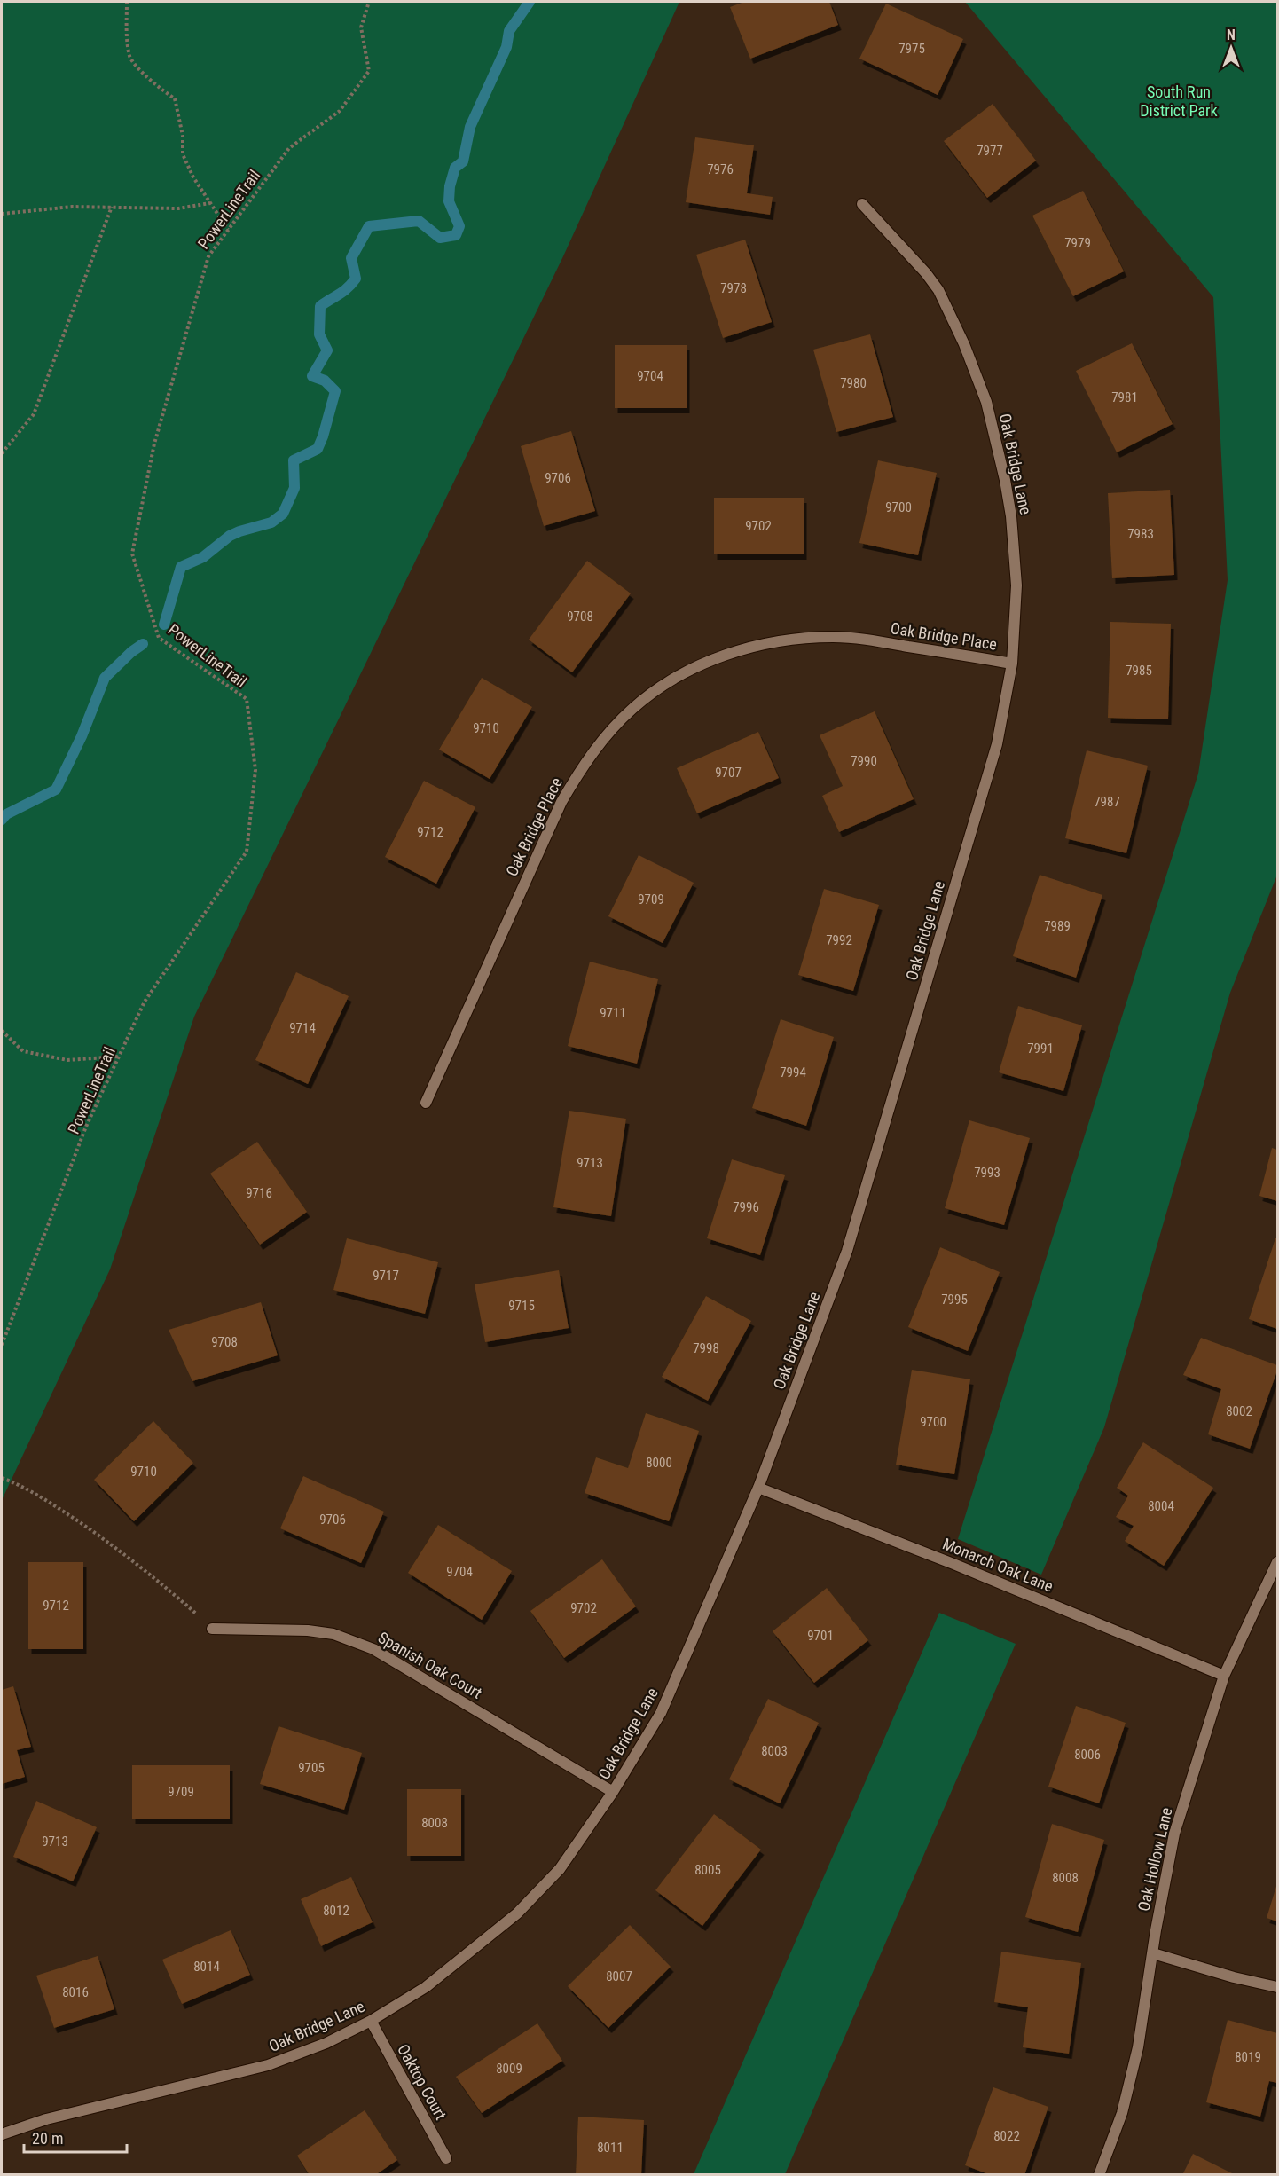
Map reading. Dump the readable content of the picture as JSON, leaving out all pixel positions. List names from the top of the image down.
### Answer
{
  "streets": {
    "street": [
      "Oak Bridge Lane",
      "Oak Bridge Place",
      "Monarch Oak Lane",
      "Spanish Oak Court",
      "Oak Hollow Lane",
      "Oaktop Court"
    ],
    "path": ["PowerLineTrail"]
  },
  "crossings": [
    ["Oak Bridge Lane", "Oak Bridge Place"],
    ["Oak Bridge Lane", "Monarch Oak Lane"],
    ["Oak Bridge Lane", "Spanish Oak Court"],
    ["Oak Bridge Lane", "Oaktop Court"],
    ["Monarch Oak Lane", "Oak Hollow Lane"]
  ],
  "parks": ["South Run District Park"],
  "house_numbers": [
    "7975",
    "7977",
    "7976",
    "7979",
    "7978",
    "9704",
    "7980",
    "7981",
    "9706",
    "9700",
    "9702",
    "7983",
    "9708",
    "7985",
    "9710",
    "7990",
    "9707",
    "7987",
    "9712",
    "9709",
    "7989",
    "7992",
    "9711",
    "9714",
    "7991",
    "7994",
    "9713",
    "7993",
    "9716",
    "7996",
    "9717",
    "7995",
    "9715",
    "9708",
    "7998",
    "8002",
    "9700",
    "8000",
    "9710",
    "8004",
    "9706",
    "9704",
    "9712",
    "9702",
    "9701",
    "8003",
    "8006",
    "9705",
    "9709",
    "8008",
    "9713",
    "8005",
    "8008",
    "8012",
    "8014",
    "8007",
    "8016",
    "8019",
    "8009",
    "8022",
    "8011"
  ],
  "scale_bar": "20 m",
  "north": "top"
}
